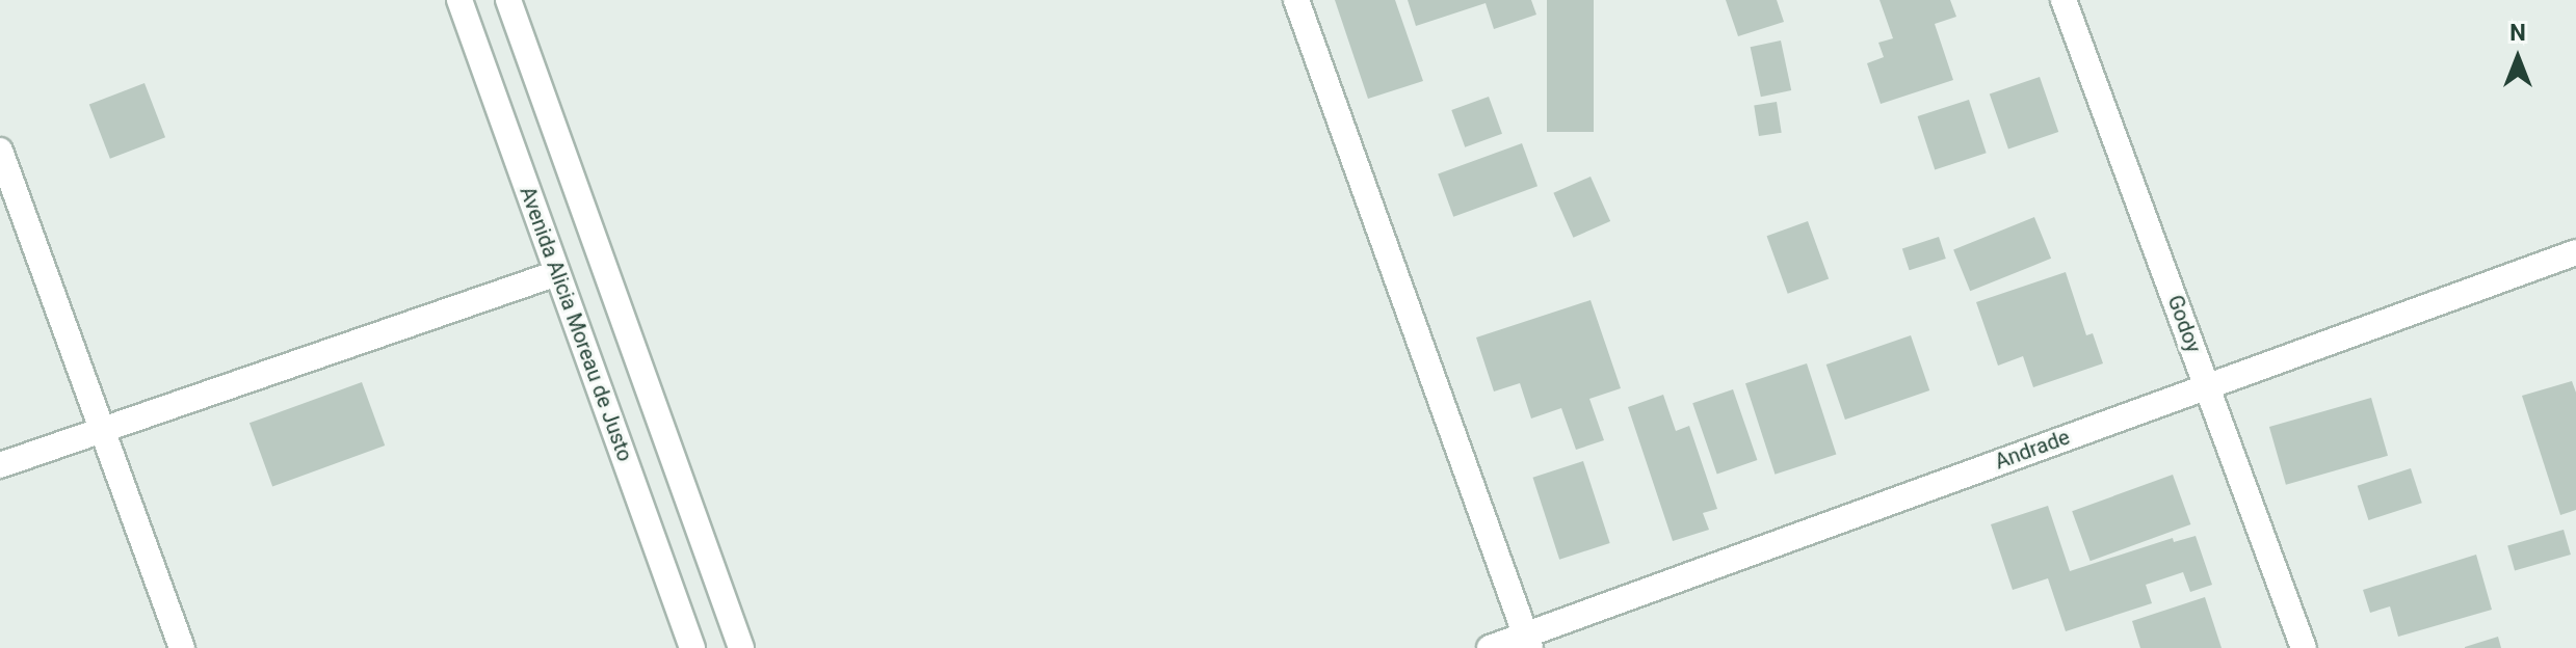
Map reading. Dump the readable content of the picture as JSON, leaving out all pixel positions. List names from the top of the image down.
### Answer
{
  "streets": {
    "street": ["Avenida Alicia Moreau de Justo", "Godoy", "Andrade"]
  },
  "crossings": [
    ["Godoy", "Andrade"]
  ],
  "north": "top"
}
